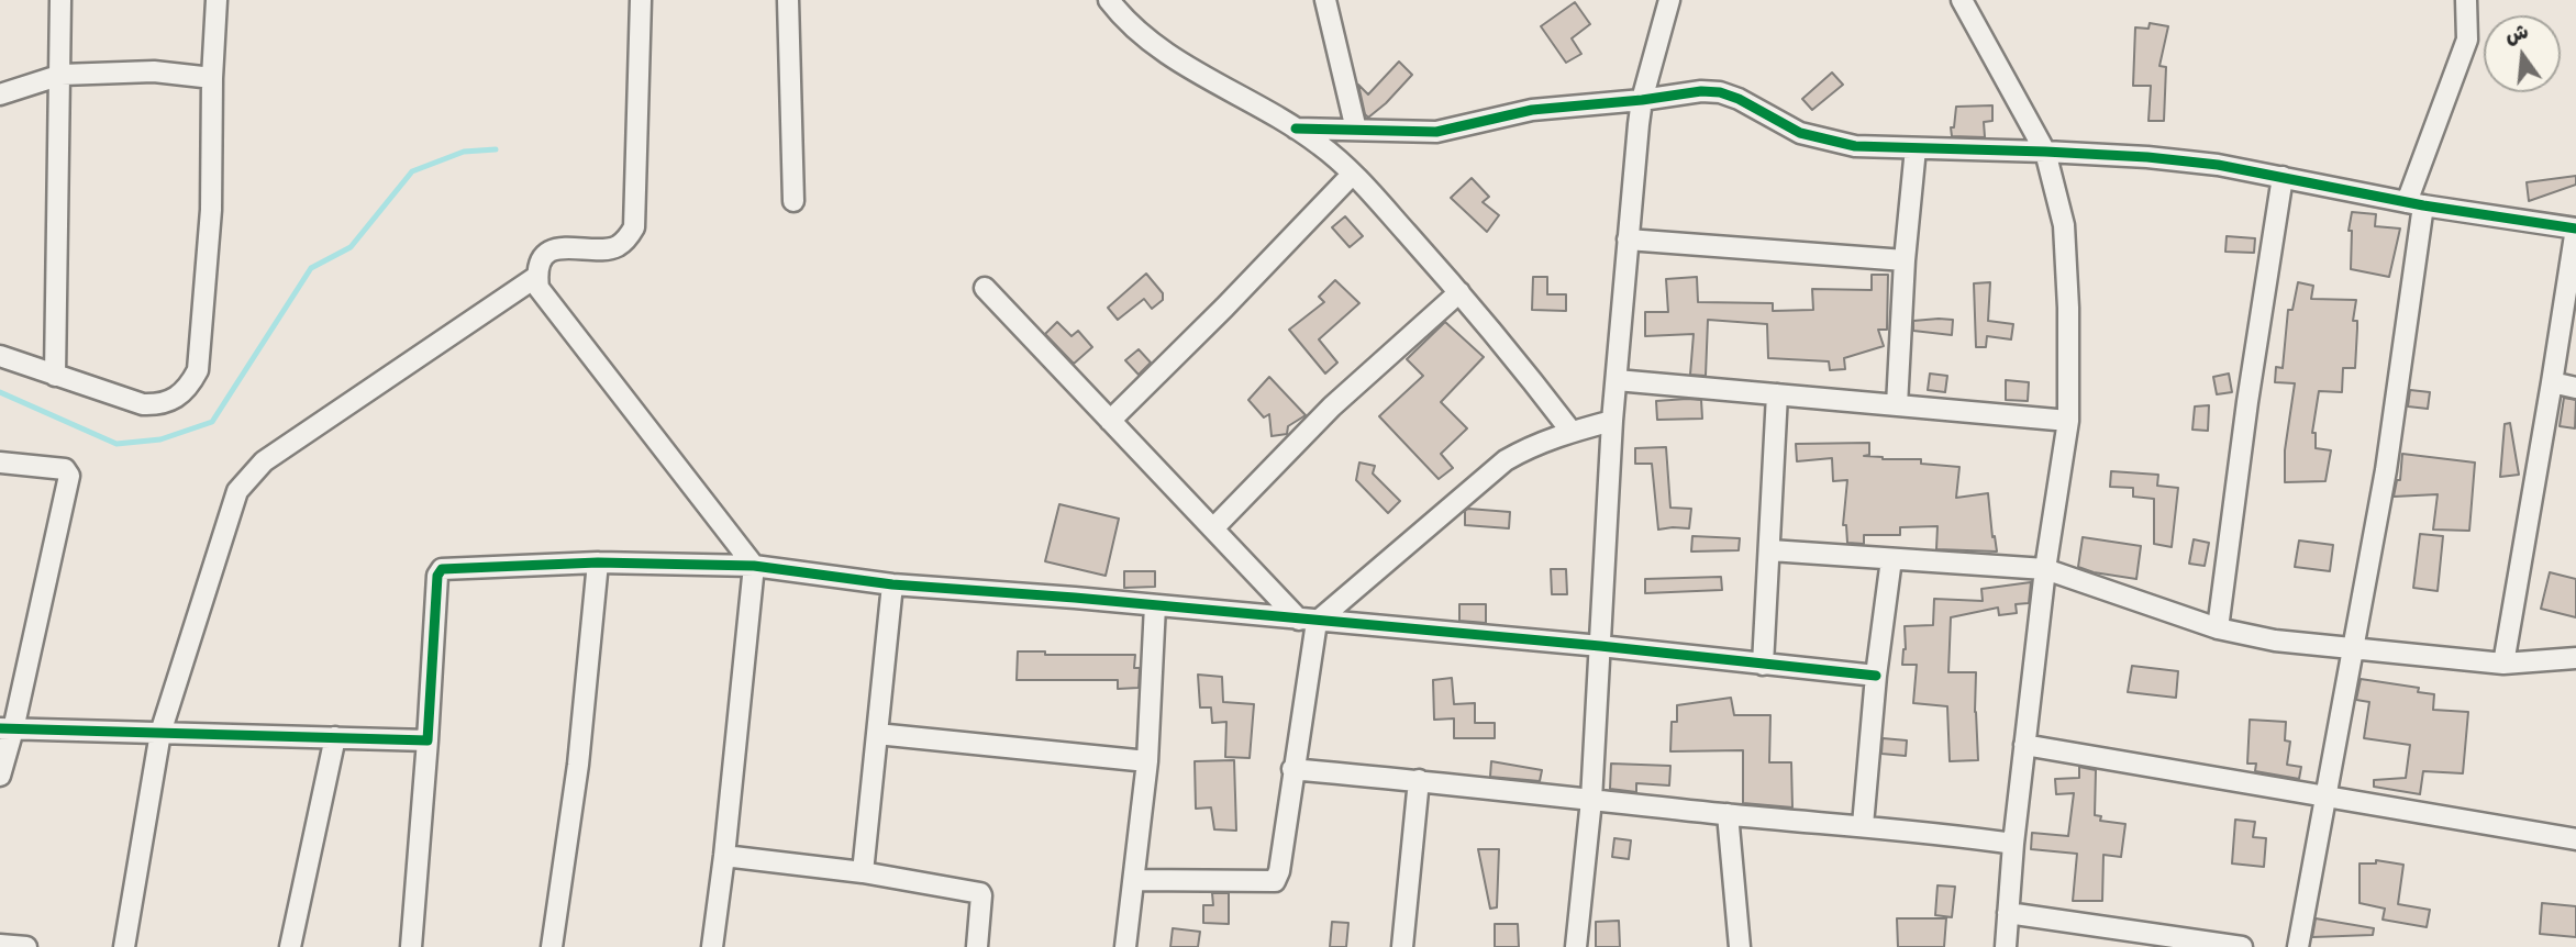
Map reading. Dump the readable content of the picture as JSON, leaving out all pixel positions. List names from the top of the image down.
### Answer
{
  "north": "top"
}
